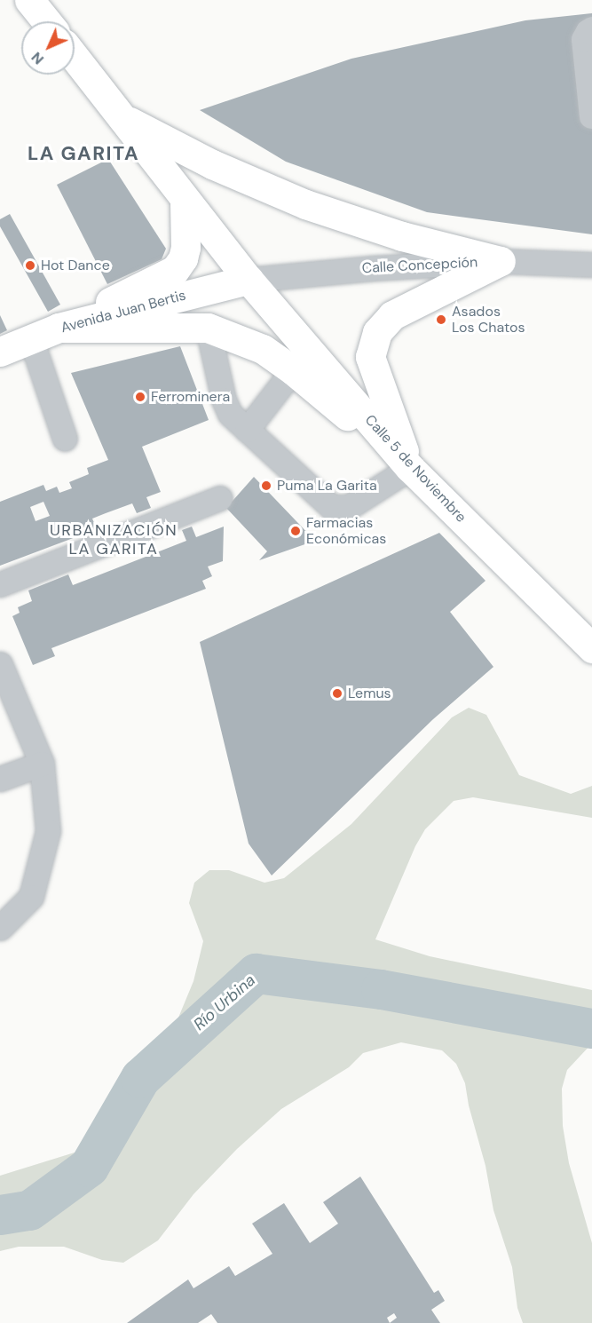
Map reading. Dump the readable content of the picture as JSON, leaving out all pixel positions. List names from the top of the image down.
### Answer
{
  "streets": {
    "main road": ["Avenida Juan Bertis", "Calle 5 de Noviembre"],
    "street": ["Calle Concepción"]
  },
  "crossings": [
    ["Calle Concepción", "Avenida Juan Bertis"],
    ["Calle Concepción", "Calle 5 de Noviembre"],
    ["Avenida Juan Bertis", "Calle 5 de Noviembre"]
  ],
  "districts": ["LA GARITA", "URBANIZACIÓN LA GARITA"],
  "water": ["Río Urbina"],
  "places": [
    "Hot Dance",
    "Asados Los Chatos",
    "Ferrominera",
    "Puma La Garita",
    "Farmacias Económicas",
    "Lemus"
  ],
  "north": "bottom left"
}
